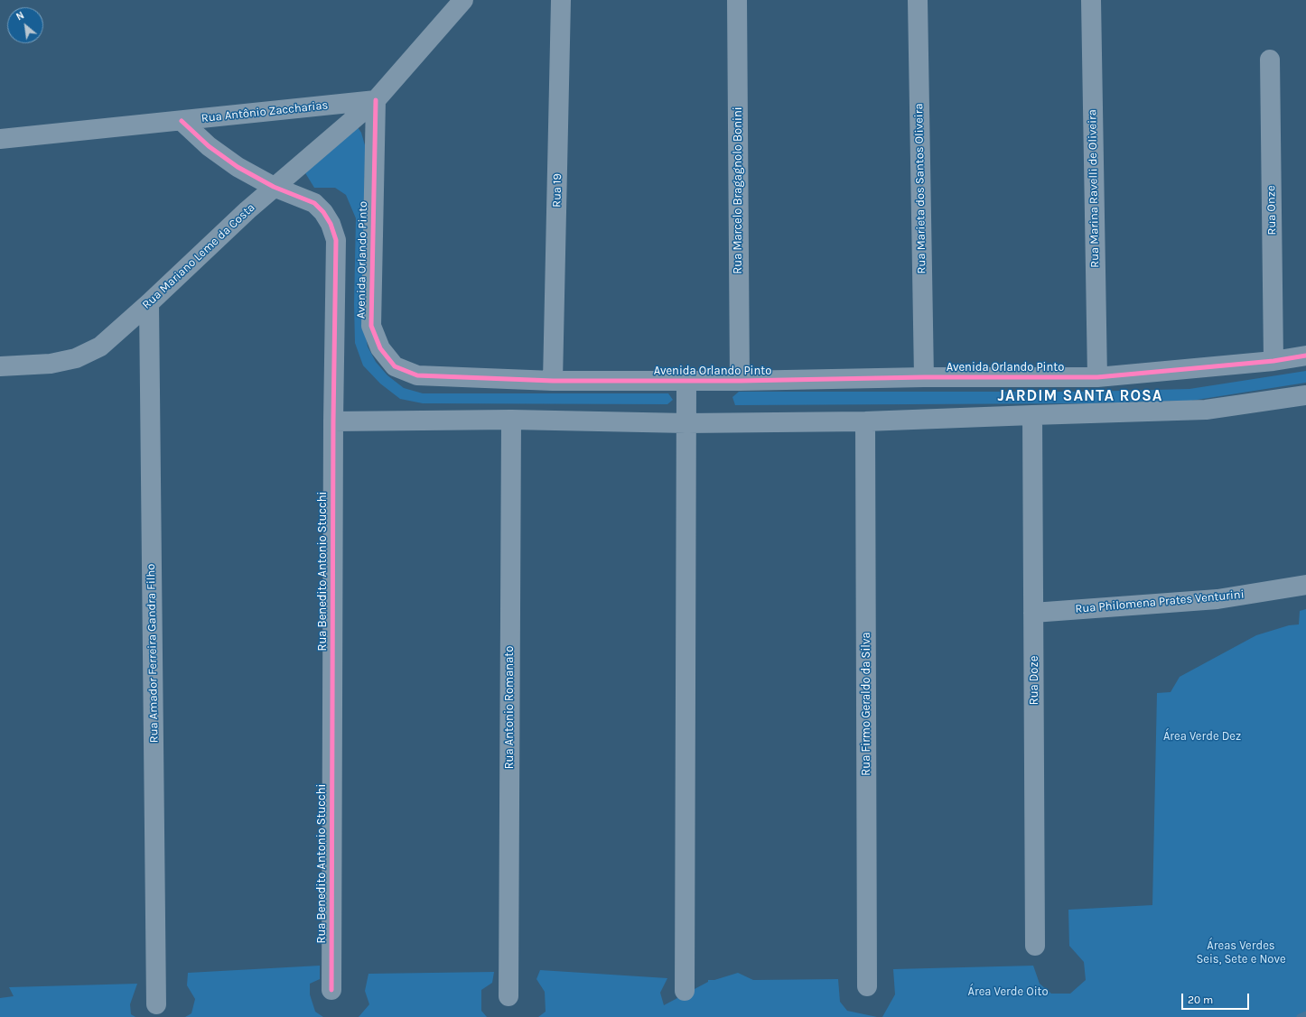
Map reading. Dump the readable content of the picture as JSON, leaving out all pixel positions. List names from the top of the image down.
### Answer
{
  "streets": {
    "street": [
      "Rua Antônio Zaccharias",
      "Rua Marieta dos Santos Oliveira",
      "Rua Marina Ravelli de Oliveira",
      "Rua 19",
      "Rua Marcelo Bragagnolo Bonini",
      "Rua Onze",
      "Rua Mariano Leme da Costa",
      "Avenida Orlando Pinto",
      "Rua Benedito Antonio Stucchi",
      "Rua Philomena Prates Venturini",
      "Rua Amador Ferreira Gandra Filho",
      "Rua Doze",
      "Rua Firmo Geraldo da Silva",
      "Rua Antonio Romanato"
    ]
  },
  "crossings": [
    ["Rua Antônio Zaccharias", "Rua Mariano Leme da Costa"],
    ["Rua Antônio Zaccharias", "Avenida Orlando Pinto"],
    ["Rua Antônio Zaccharias", "Rua Benedito Antonio Stucchi"],
    ["Rua Marieta dos Santos Oliveira", "Avenida Orlando Pinto"],
    ["Rua Marina Ravelli de Oliveira", "Avenida Orlando Pinto"],
    ["Rua 19", "Avenida Orlando Pinto"],
    ["Rua Marcelo Bragagnolo Bonini", "Avenida Orlando Pinto"],
    ["Rua Onze", "Avenida Orlando Pinto"],
    ["Rua Mariano Leme da Costa", "Avenida Orlando Pinto"],
    ["Rua Mariano Leme da Costa", "Rua Benedito Antonio Stucchi"],
    ["Rua Mariano Leme da Costa", "Rua Amador Ferreira Gandra Filho"],
    ["Rua Philomena Prates Venturini", "Rua Doze"]
  ],
  "districts": ["JARDIM SANTA ROSA"],
  "parks": ["Área Verde Dez", "Áreas Verdes Seis, Sete e Nove", "Área Verde Oito"],
  "scale_bar": "20 m",
  "north": "top left"
}
